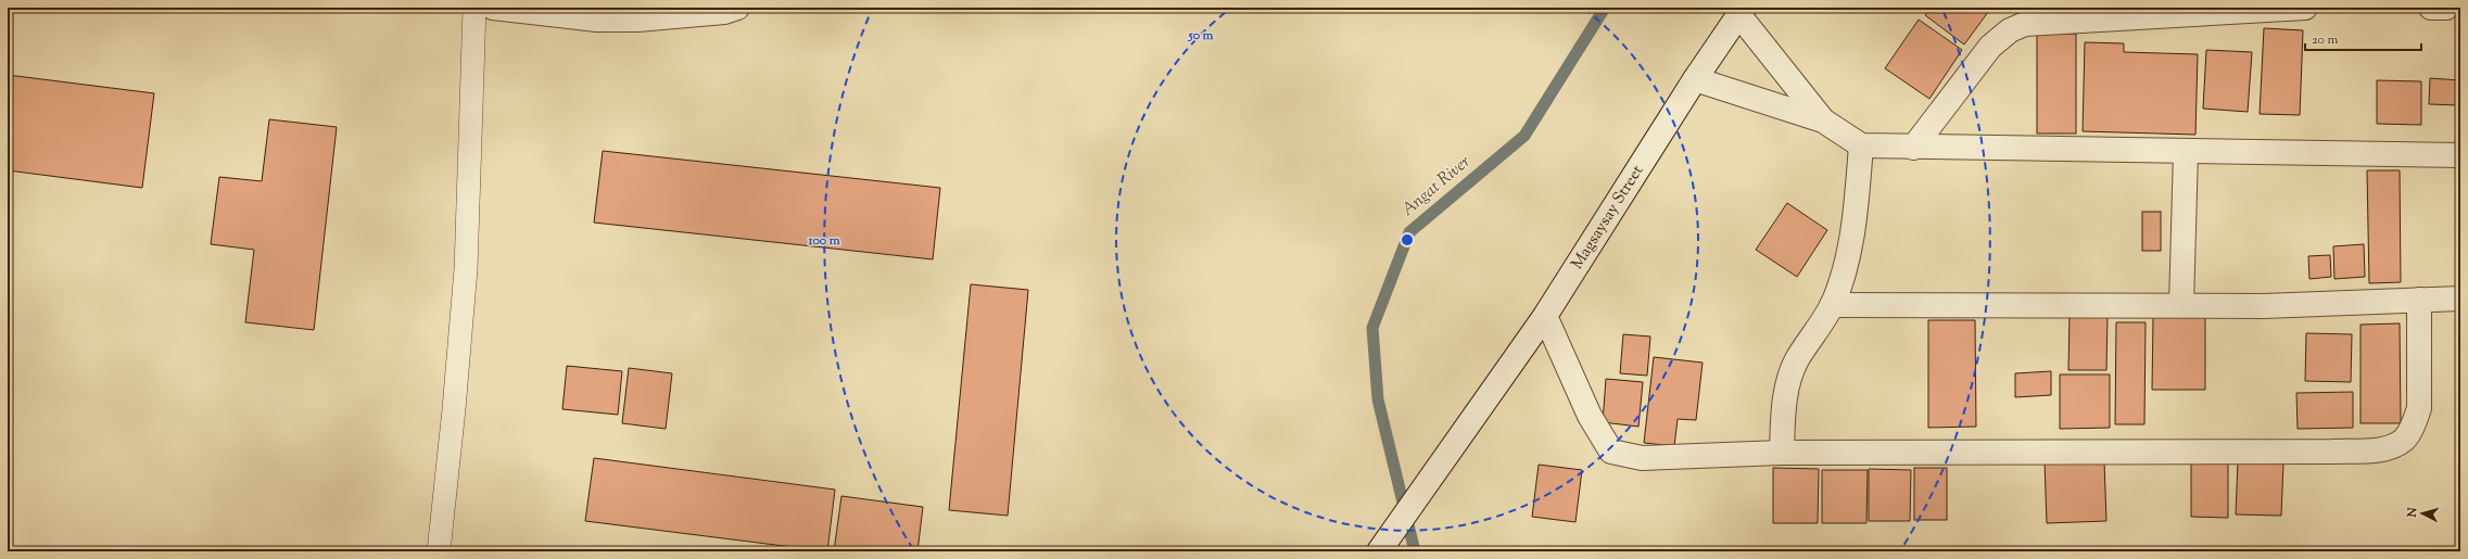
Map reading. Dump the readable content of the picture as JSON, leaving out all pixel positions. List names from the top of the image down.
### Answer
{
  "streets": {
    "street": ["Magsaysay Street"]
  },
  "water": ["Angat River"],
  "scale_bar": "20 m",
  "north": "left",
  "rings": ["50 m", "100 m"]
}
